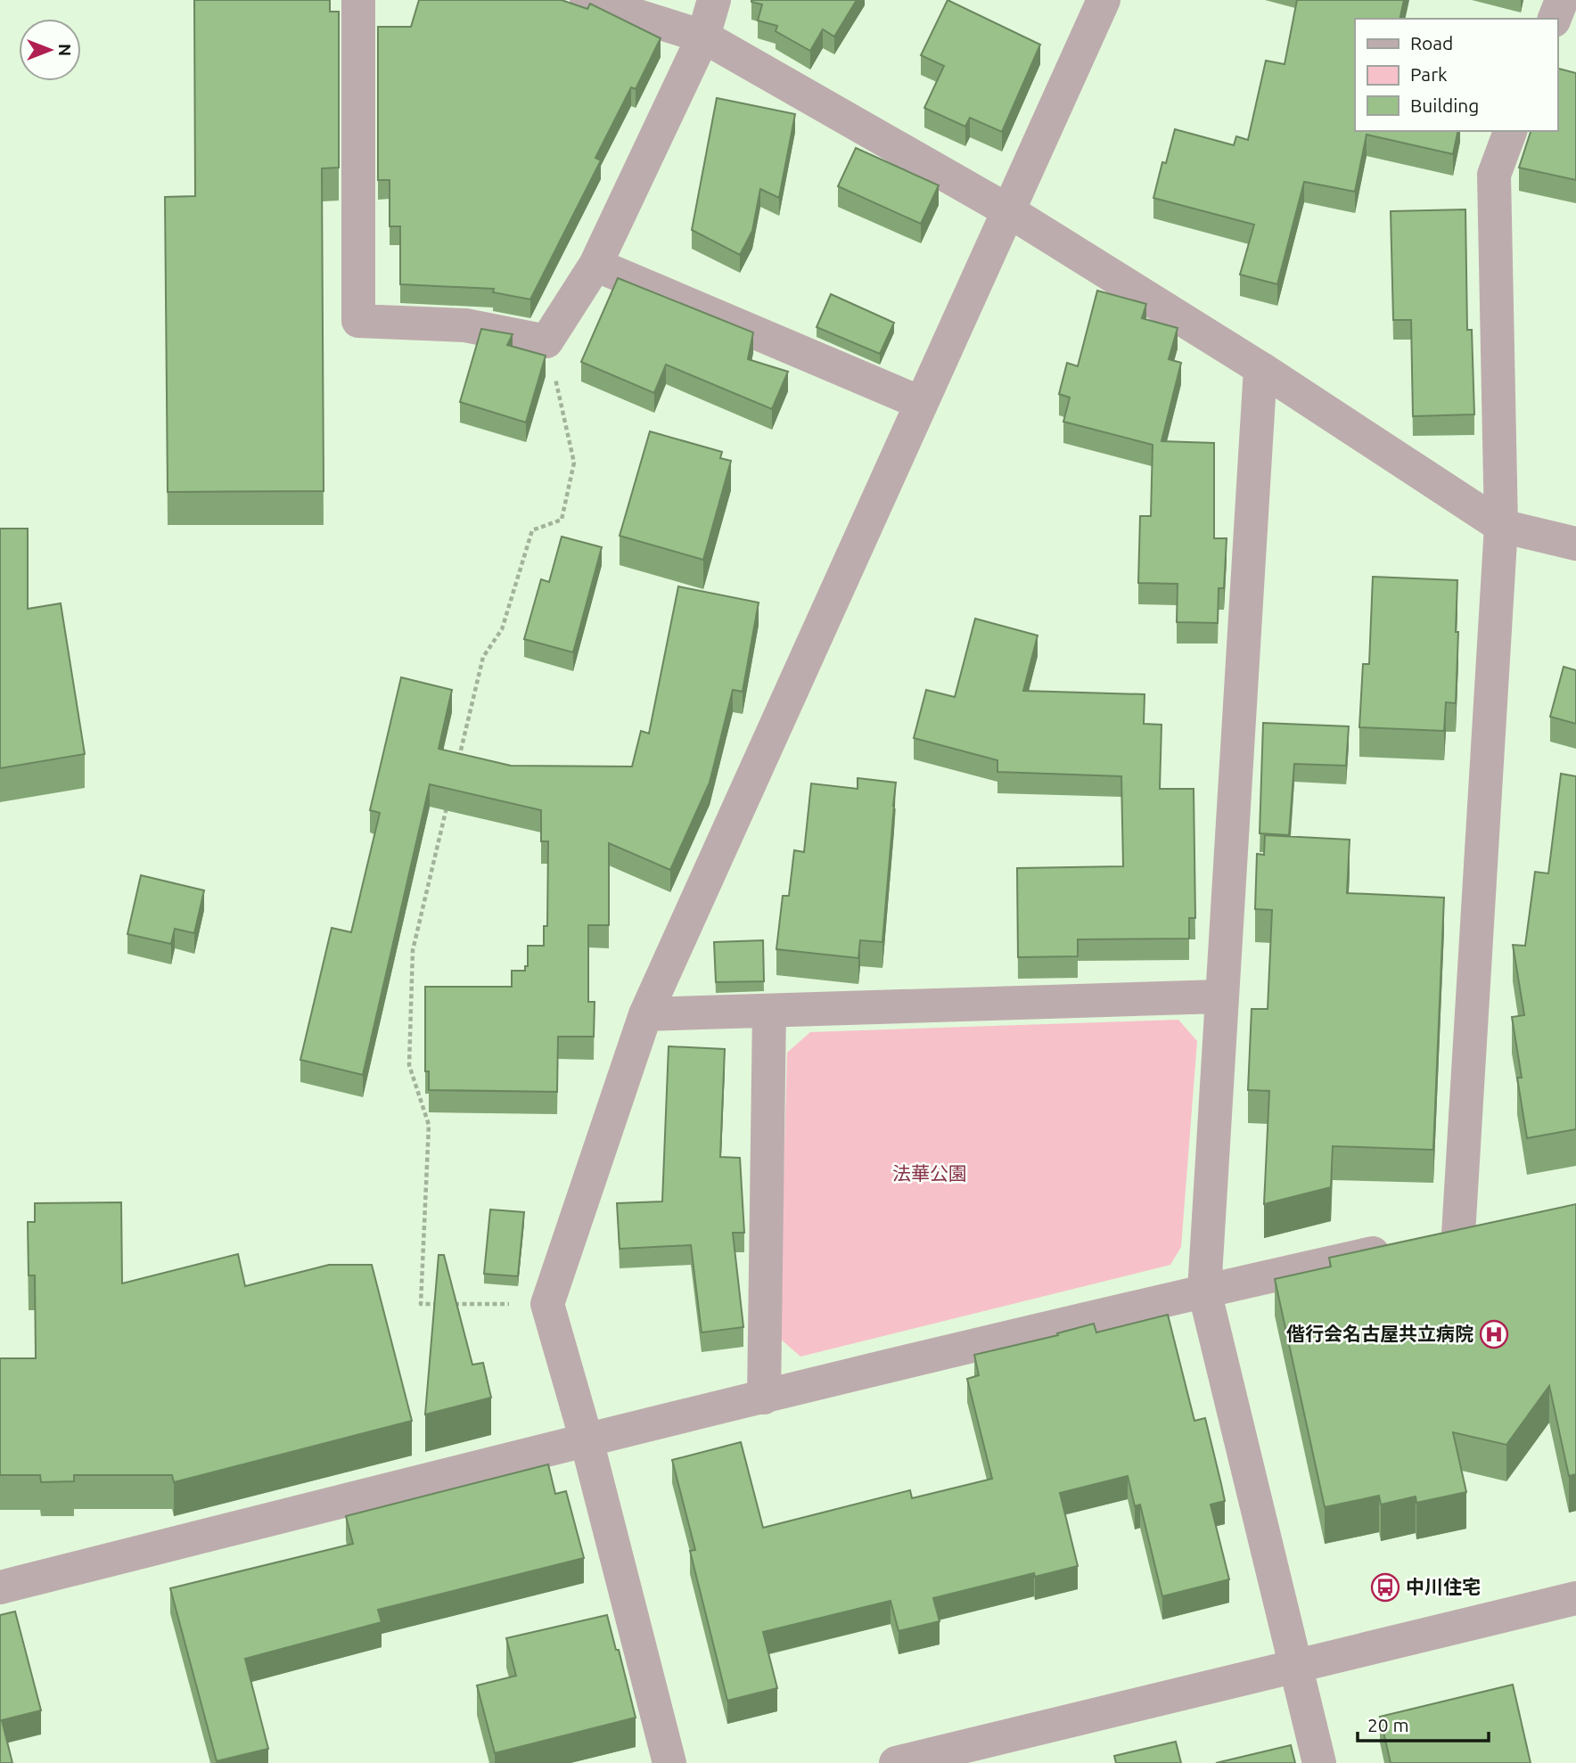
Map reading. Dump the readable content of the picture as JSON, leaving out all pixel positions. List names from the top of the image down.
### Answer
{
  "parks": ["法華公園"],
  "places": {
    "hospital": ["偕行会名古屋共立病院"],
    "bus stop": ["中川住宅"]
  },
  "legend": ["Road", "Park", "Building"],
  "scale_bar": "20 m",
  "north": "right"
}
